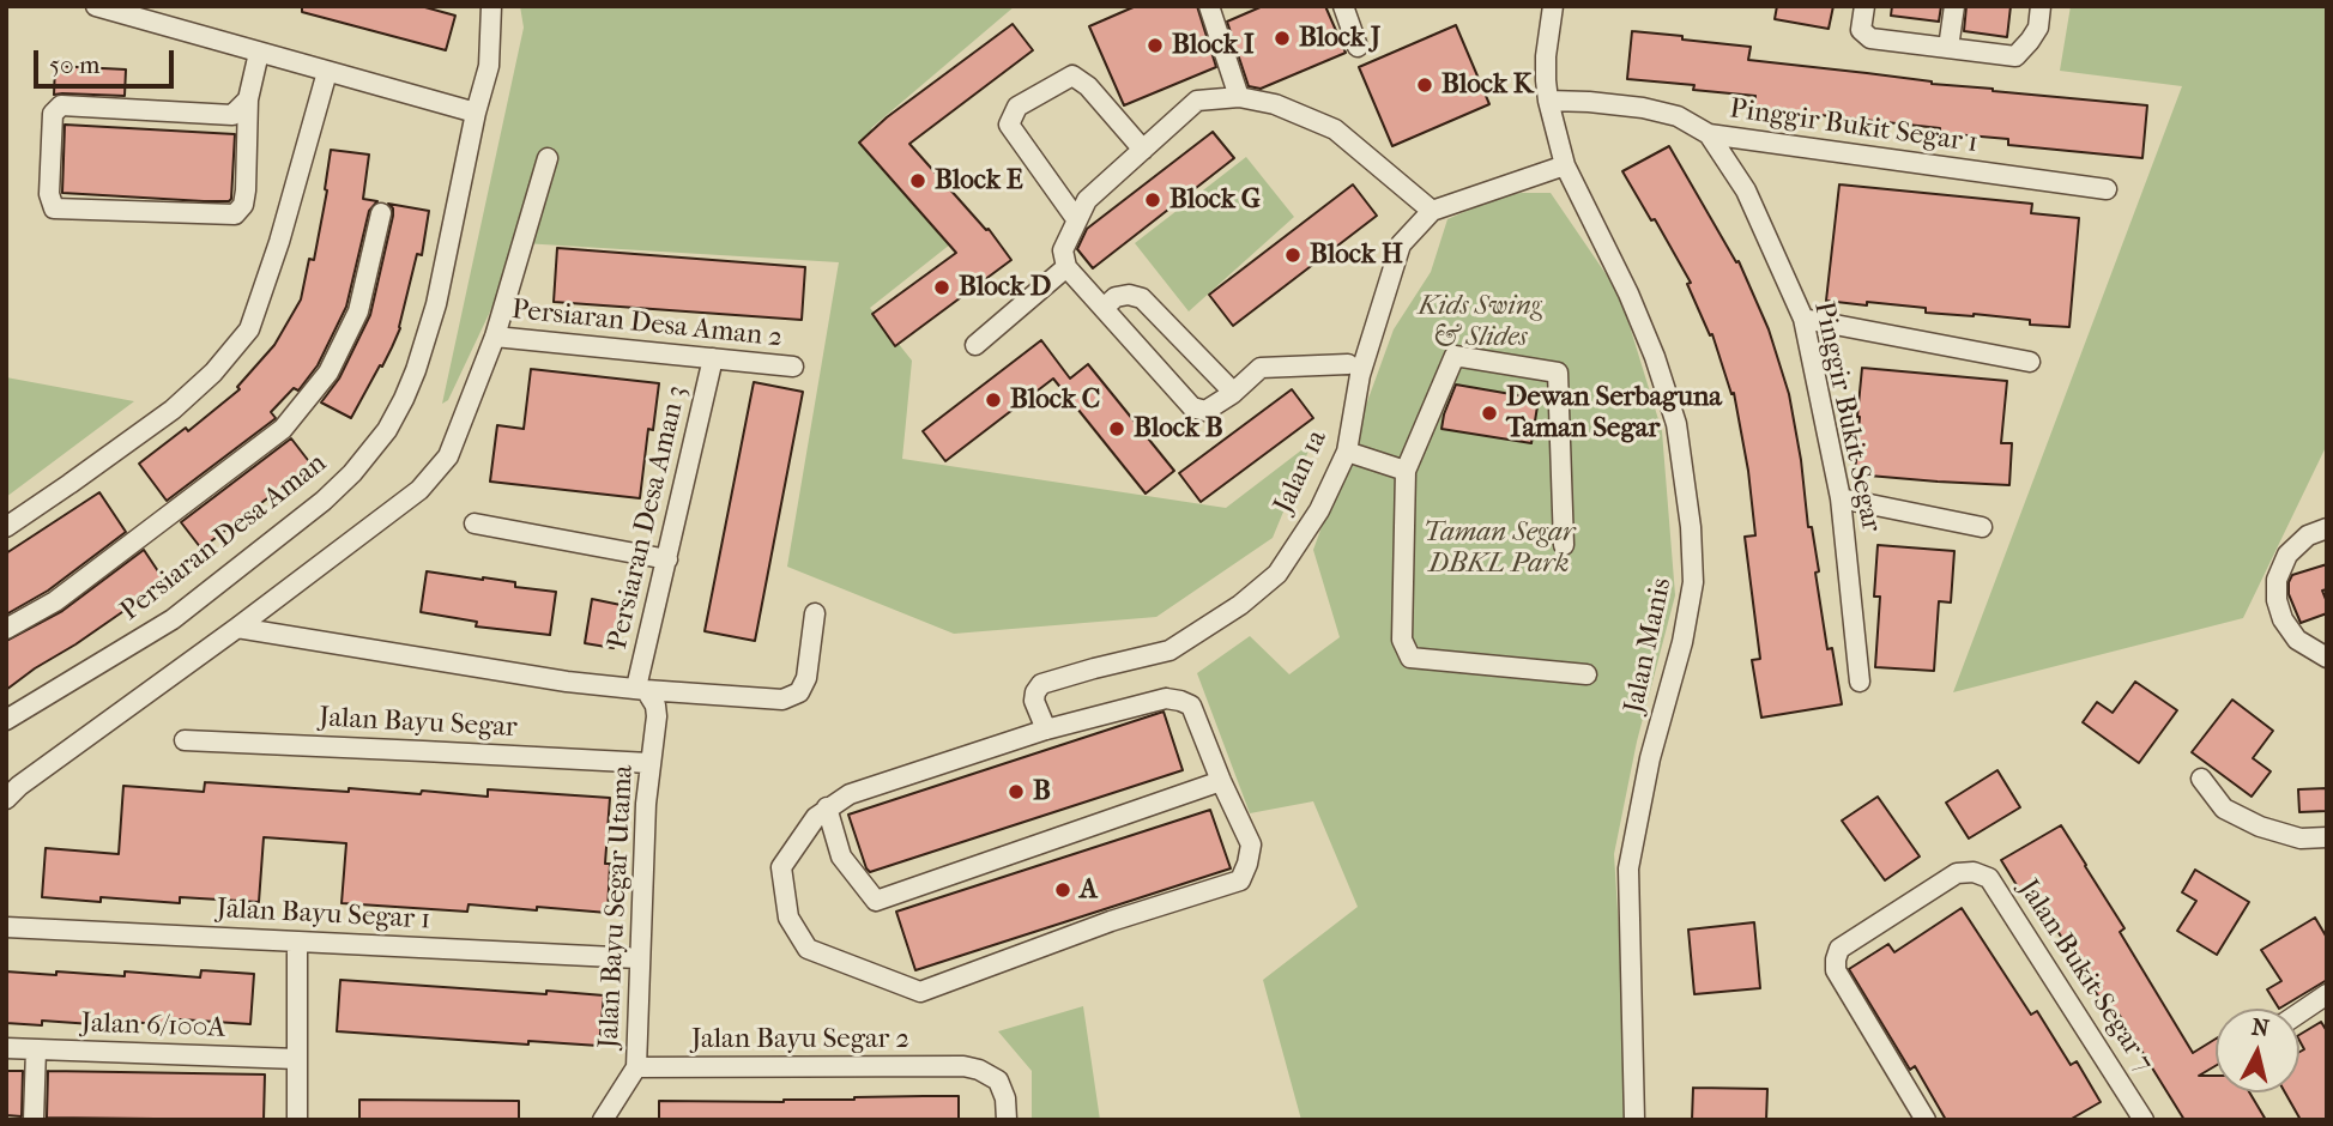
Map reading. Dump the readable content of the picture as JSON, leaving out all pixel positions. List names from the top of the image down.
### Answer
{
  "streets": {
    "street": [
      "Pinggir Bukit Segar 1",
      "Persiaran Desa Aman 2",
      "Pinggir Bukit Segar",
      "Jalan 1a",
      "Persiaran Desa Aman 3",
      "Persiaran Desa Aman",
      "Jalan Manis",
      "Jalan Bayu Segar",
      "Jalan Bayu Segar Utama",
      "Jalan Bayu Segar 1",
      "Jalan Bukit Segar 7",
      "Jalan 6/100A",
      "Jalan Bayu Segar 2"
    ]
  },
  "crossings": [
    ["Pinggir Bukit Segar 1", "Pinggir Bukit Segar"],
    ["Pinggir Bukit Segar 1", "Jalan Manis"],
    ["Persiaran Desa Aman 2", "Persiaran Desa Aman 3"],
    ["Jalan 1a", "Jalan Manis"],
    ["Persiaran Desa Aman 3", "Jalan Bayu Segar Utama"],
    ["Jalan Bayu Segar", "Jalan Bayu Segar Utama"],
    ["Jalan Bayu Segar Utama", "Jalan Bayu Segar 1"],
    ["Jalan Bayu Segar Utama", "Jalan Bayu Segar 2"]
  ],
  "parks": ["Kids Swing & Slides", "Taman Segar DBKL Park"],
  "places": [
    "Block J",
    "Block I",
    "Block K",
    "Block E",
    "Block G",
    "Block H",
    "Block D",
    "Block C",
    "Dewan Serbaguna Taman Segar",
    "Block B",
    "B",
    "A"
  ],
  "scale_bar": "50 m",
  "north": "top"
}
